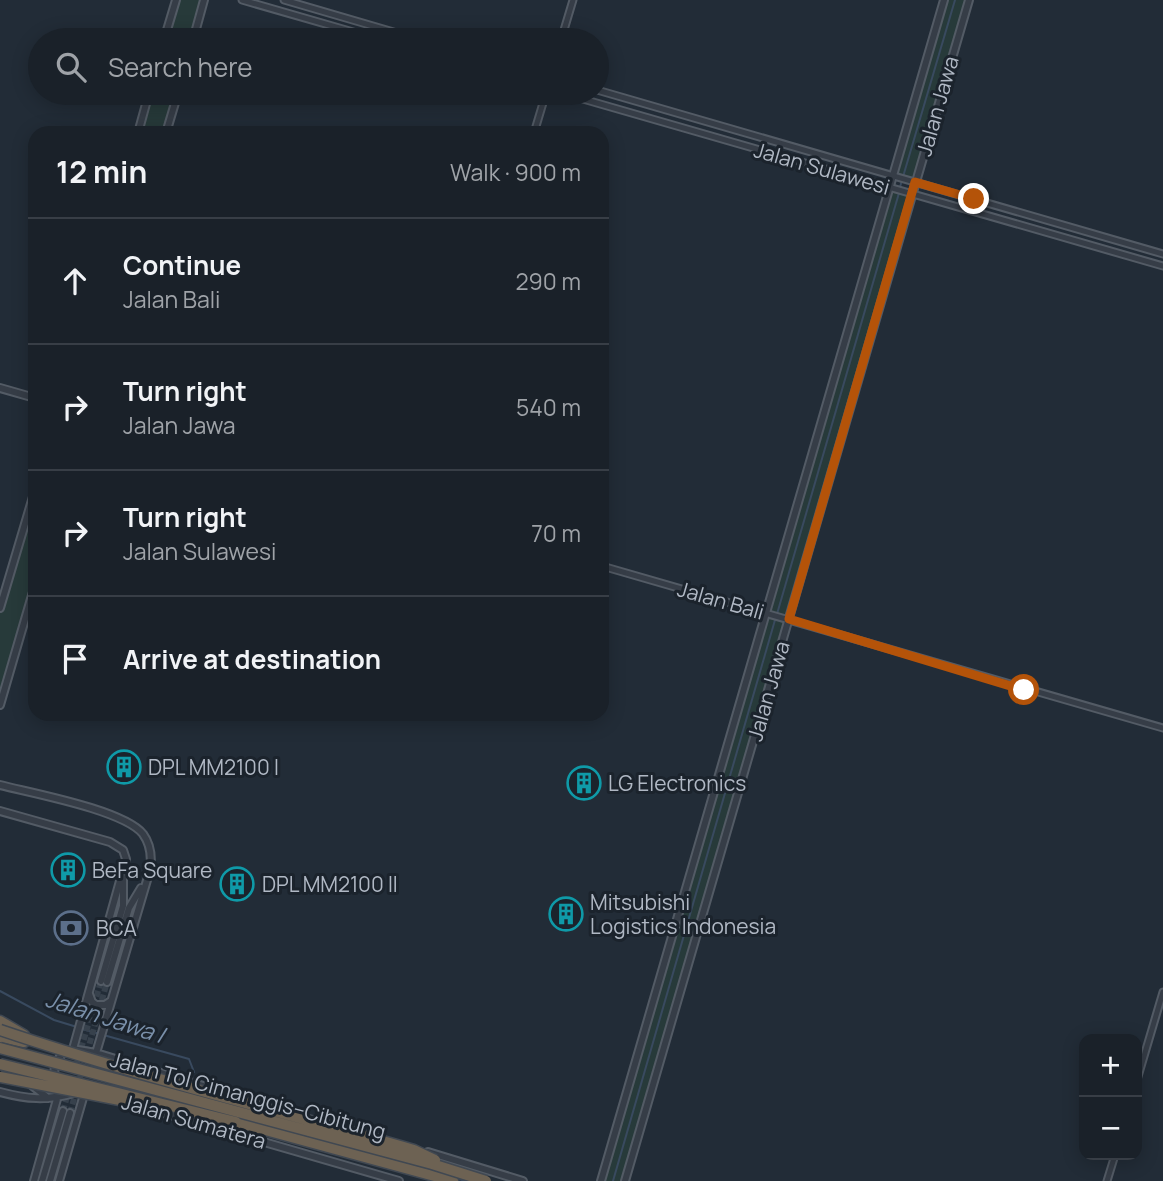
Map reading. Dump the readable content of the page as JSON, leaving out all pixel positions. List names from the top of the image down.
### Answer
{
  "streets": {
    "highway": ["Jalan Tol Cimanggis–Cibitung"],
    "street": [
      "Jalan Jawa",
      "Jalan Sulawesi",
      "Jalan Bali",
      "Jalan Sumatera"
    ]
  },
  "crossings": [
    ["Jalan Jawa", "Jalan Sulawesi"],
    ["Jalan Jawa", "Jalan Bali"]
  ],
  "water": ["Jalan Jawa I"],
  "places": {
    "building": [
      "DPL MM2100 I",
      "LG Electronics",
      "BeFa Square",
      "DPL MM2100 II",
      "Mitsubishi Logistics Indonesia"
    ],
    "bank": ["BCA"]
  },
  "page": {
    "search": "Search here",
    "heading": ["12 min", "Walk · 900 m"],
    "list": [
      ["Continue", "Jalan Bali", "290 m"],
      ["Turn right", "Jalan Jawa", "540 m"],
      ["Turn right", "Jalan Sulawesi", "70 m"],
      "Arrive at destination"
    ],
    "map_buttons": ["+", "−"]
  }
}
